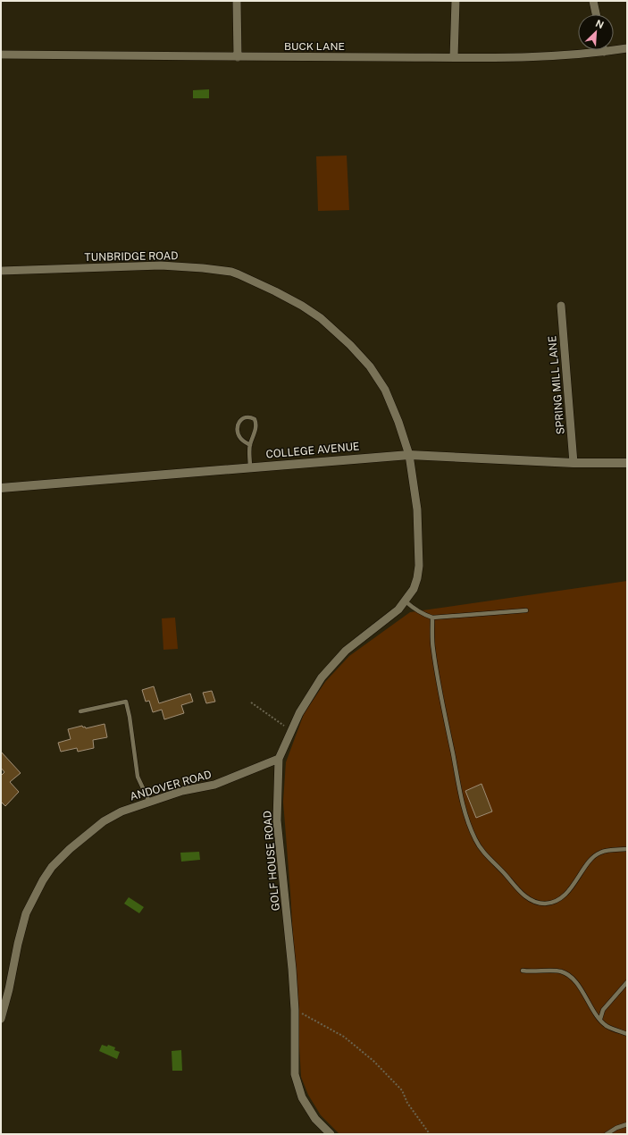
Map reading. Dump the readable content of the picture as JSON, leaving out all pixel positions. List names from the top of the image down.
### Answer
{
  "streets": {
    "main road": ["COLLEGE AVENUE"],
    "street": [
      "BUCK LANE",
      "TUNBRIDGE ROAD",
      "SPRING MILL LANE",
      "ANDOVER ROAD",
      "GOLF HOUSE ROAD"
    ]
  },
  "crossings": [
    ["TUNBRIDGE ROAD", "COLLEGE AVENUE"],
    ["TUNBRIDGE ROAD", "GOLF HOUSE ROAD"],
    ["SPRING MILL LANE", "COLLEGE AVENUE"],
    ["COLLEGE AVENUE", "GOLF HOUSE ROAD"],
    ["ANDOVER ROAD", "GOLF HOUSE ROAD"]
  ],
  "north": "top right"
}
